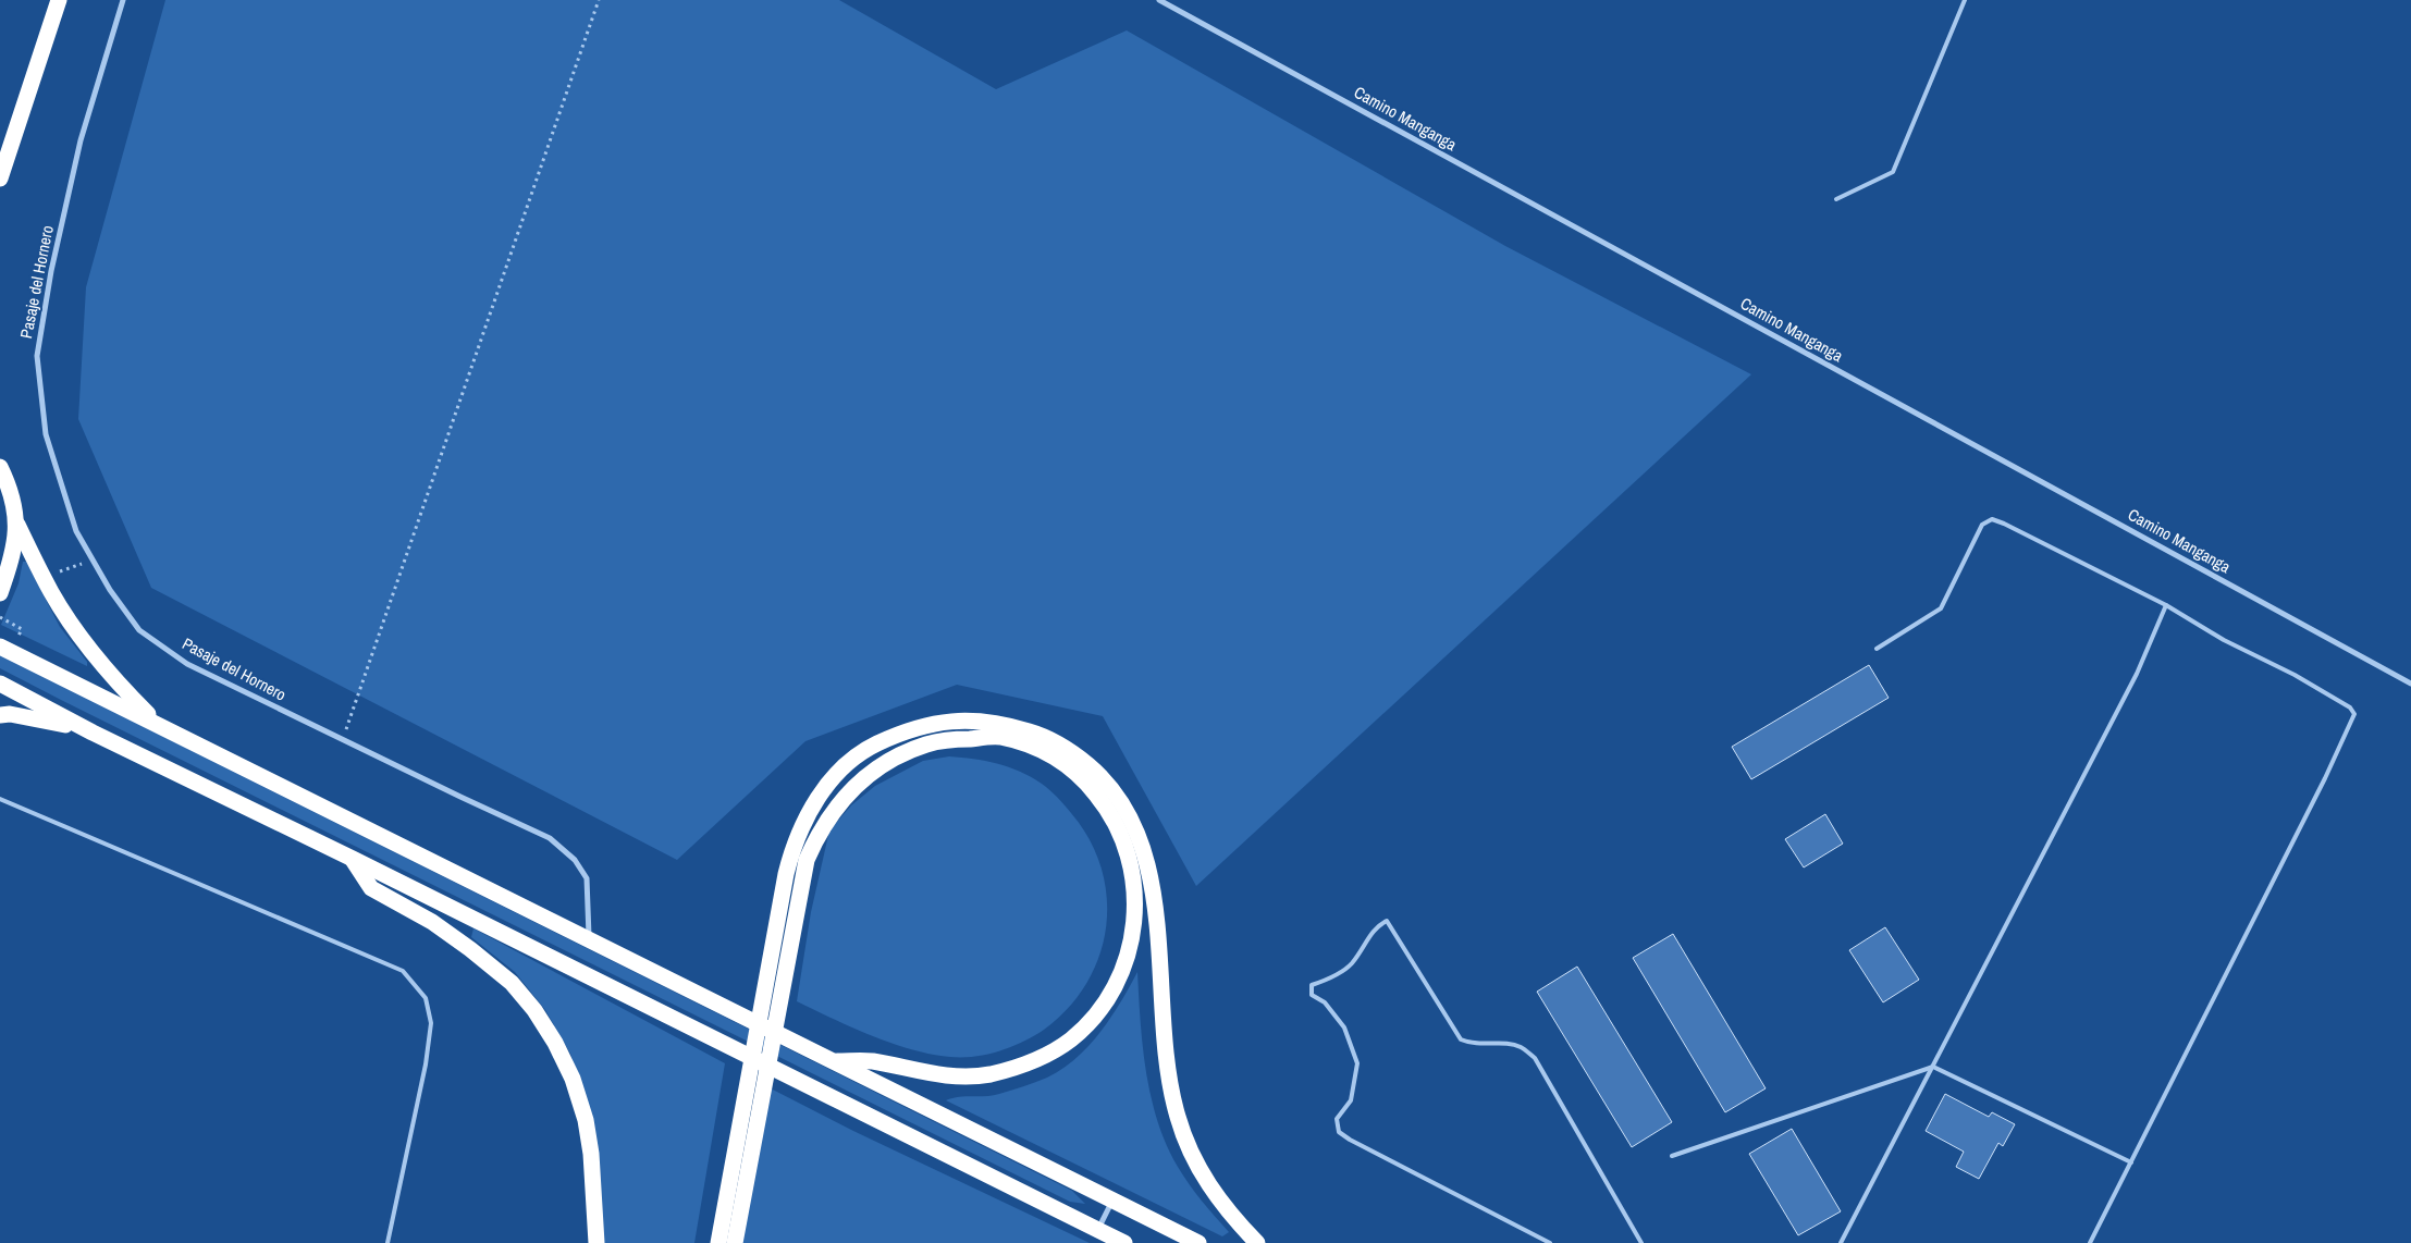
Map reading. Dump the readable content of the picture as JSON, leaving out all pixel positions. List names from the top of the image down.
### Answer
{
  "streets": {
    "street": ["Camino Manganga", "Pasaje del Hornero"]
  }
}
